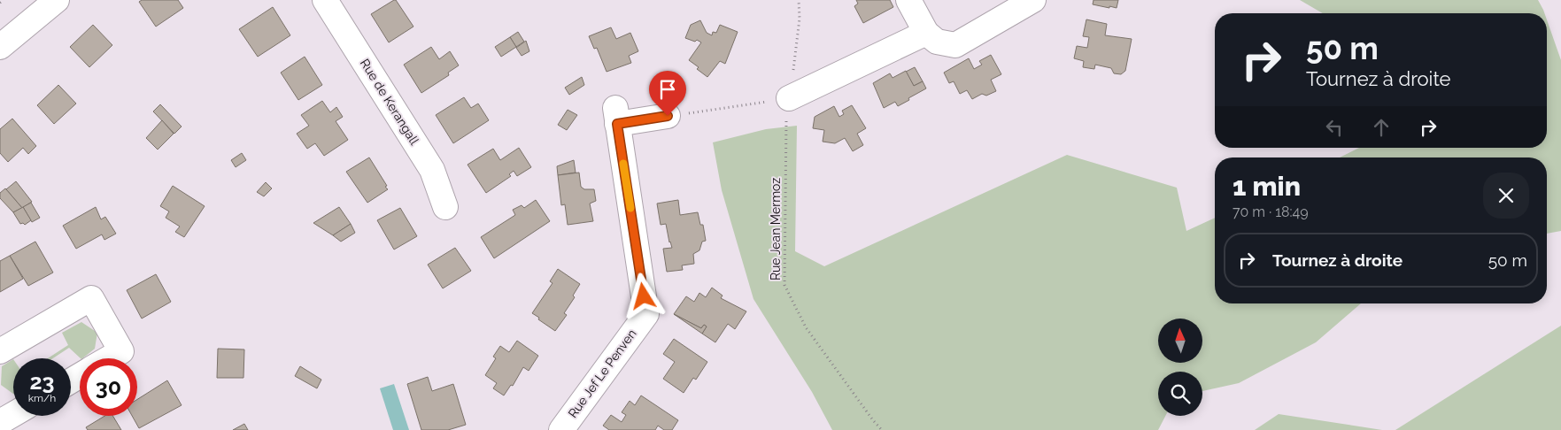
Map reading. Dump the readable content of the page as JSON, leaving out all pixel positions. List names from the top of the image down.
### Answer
{
  "streets": {
    "street": ["Rue de Kerangall", "Rue Jef Le Penven"],
    "path": ["Rue Jean Mermoz"]
  },
  "north": "top",
  "page": {
    "turn": ["50 m", "Tournez à droite"],
    "heading": ["1 min", "70 m · 18:49"],
    "list": [
      {
        "name": "Tournez à droite",
        "value": "50 m"
      }
    ],
    "speed": "23 km/h",
    "limit": "30"
  }
}
